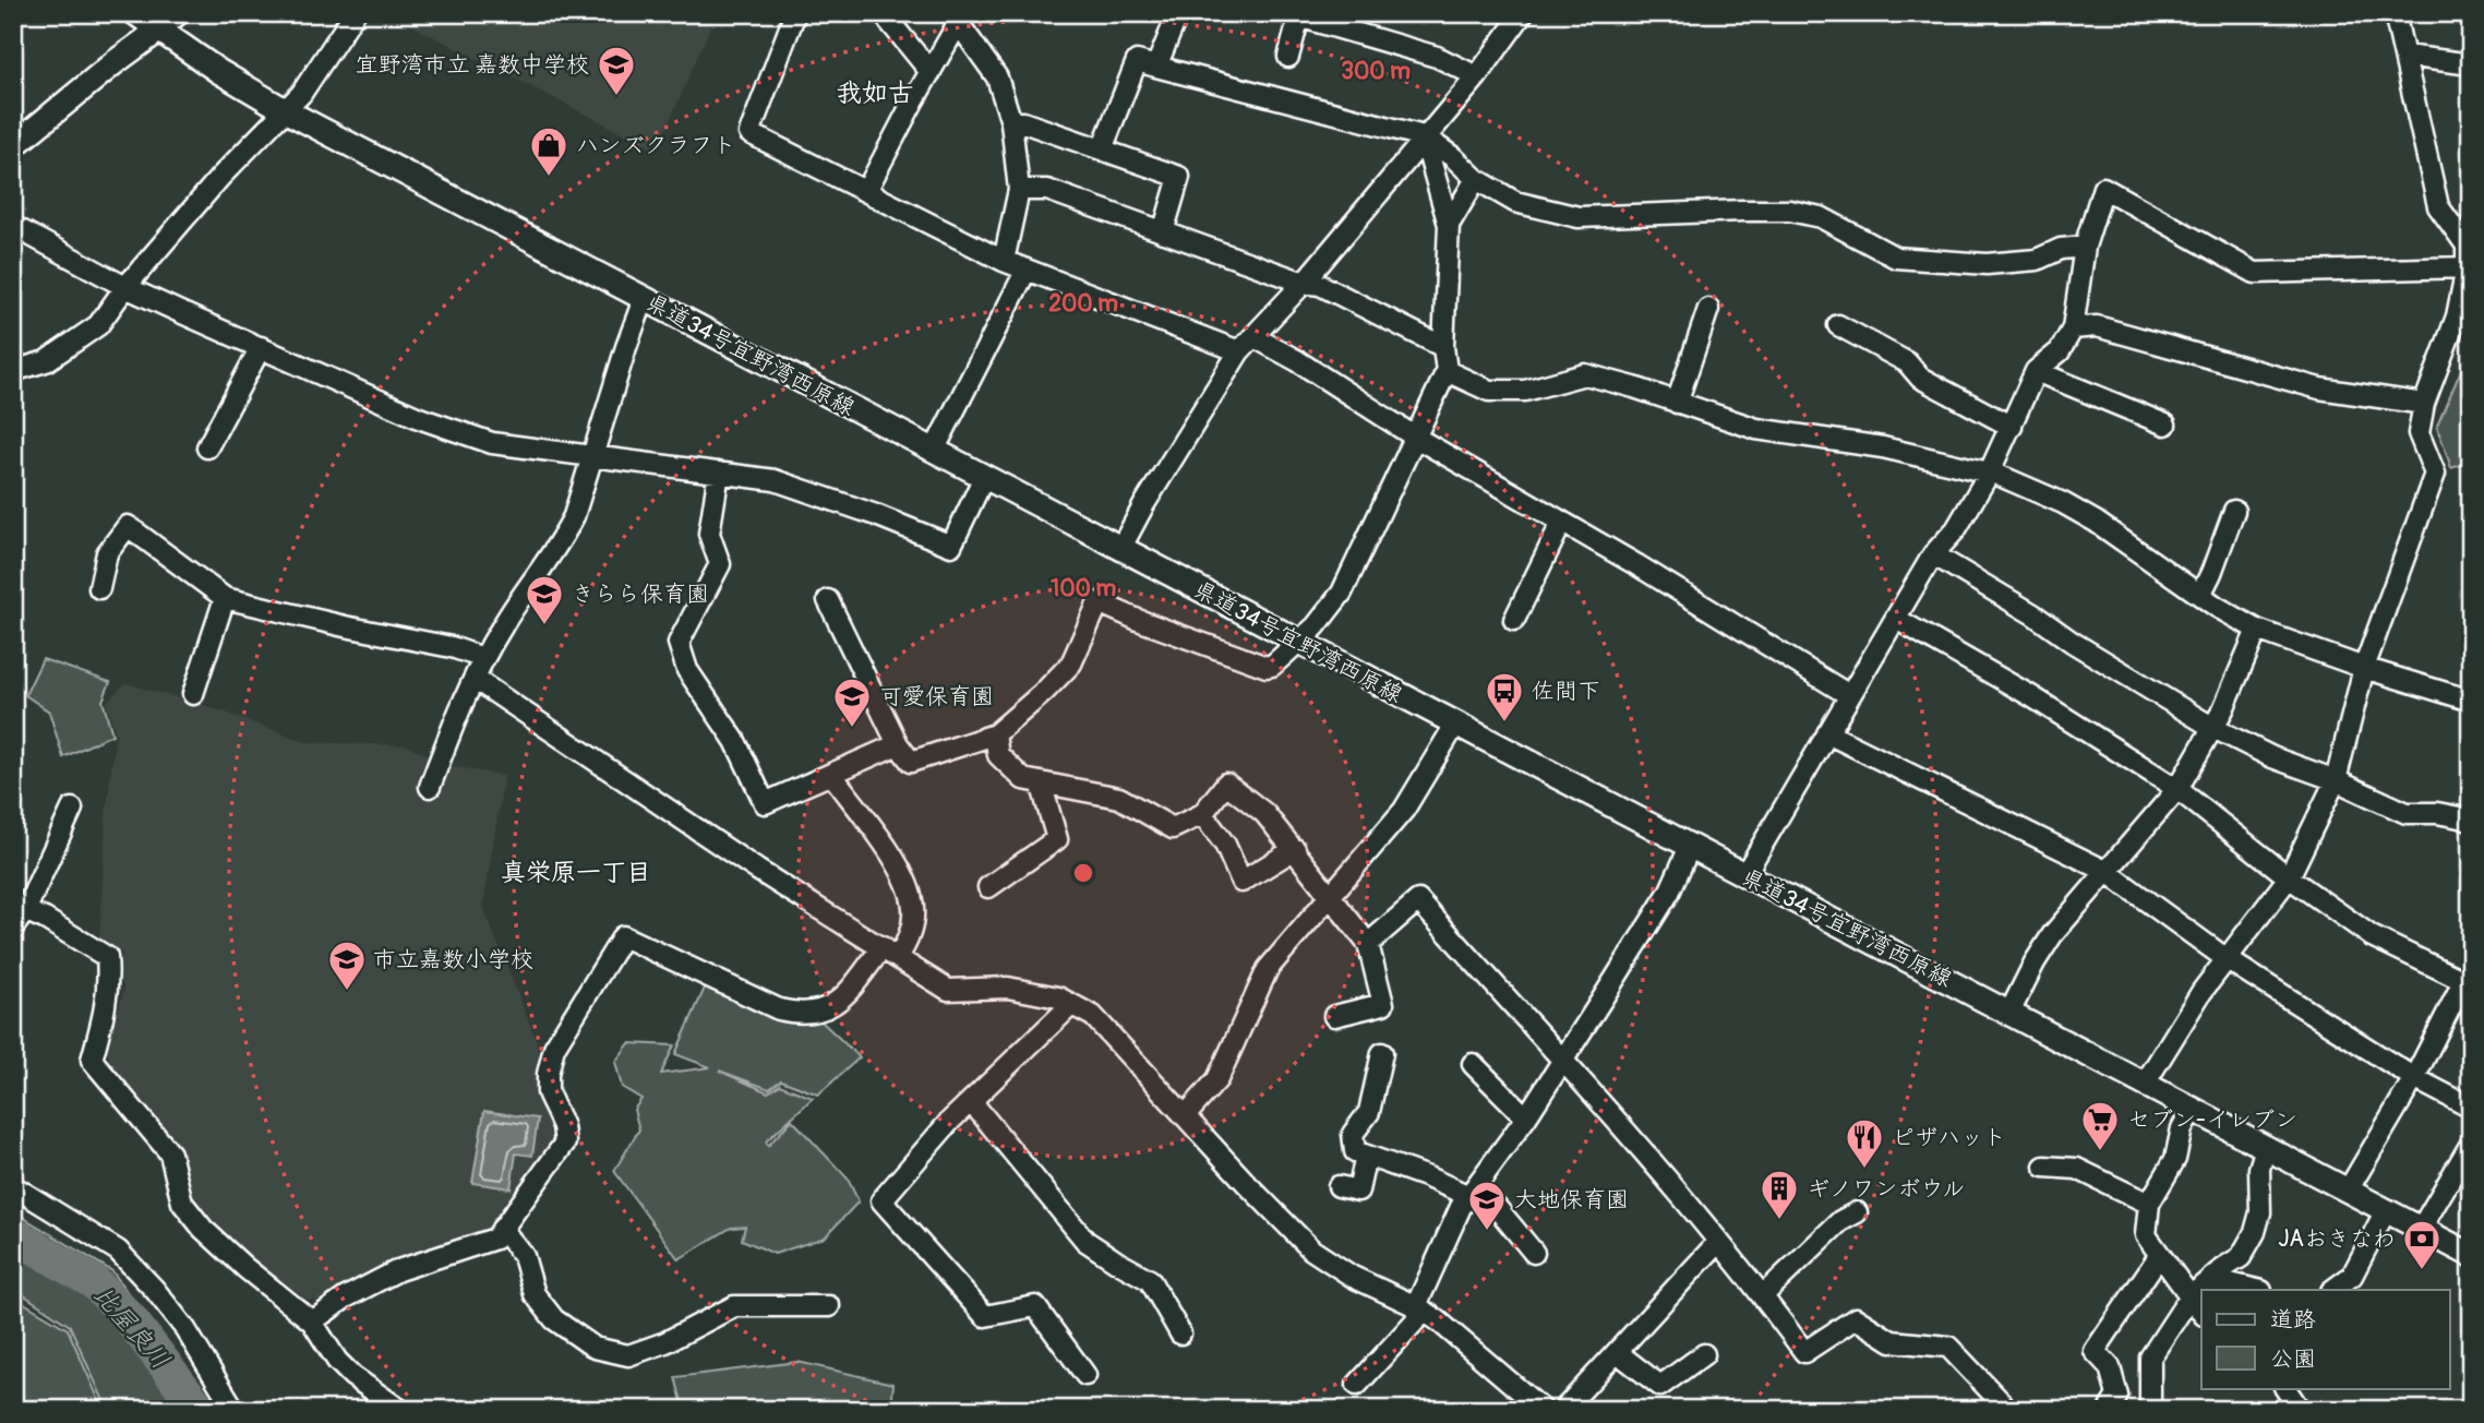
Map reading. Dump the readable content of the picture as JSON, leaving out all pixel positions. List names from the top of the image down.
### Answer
{
  "streets": {
    "main road": ["県道34号宜野湾西原線"]
  },
  "districts": ["我如古", "真栄原一丁目"],
  "water": ["比屋良川"],
  "places": {
    "school or university": [
      "宜野湾市立 嘉数中学校",
      "きらら保育園",
      "可愛保育園",
      "市立嘉数小学校",
      "大地保育園"
    ],
    "shop": ["ハンズクラフト"],
    "bus stop": ["佐間下"],
    "supermarket": ["セブン-イレブン"],
    "restaurant": ["ピザハット"],
    "building": ["ギノワンボウル"],
    "bank": ["JAおきなわ"]
  },
  "legend": ["道路", "公園"],
  "rings": ["300 m", "200 m", "100 m"]
}
